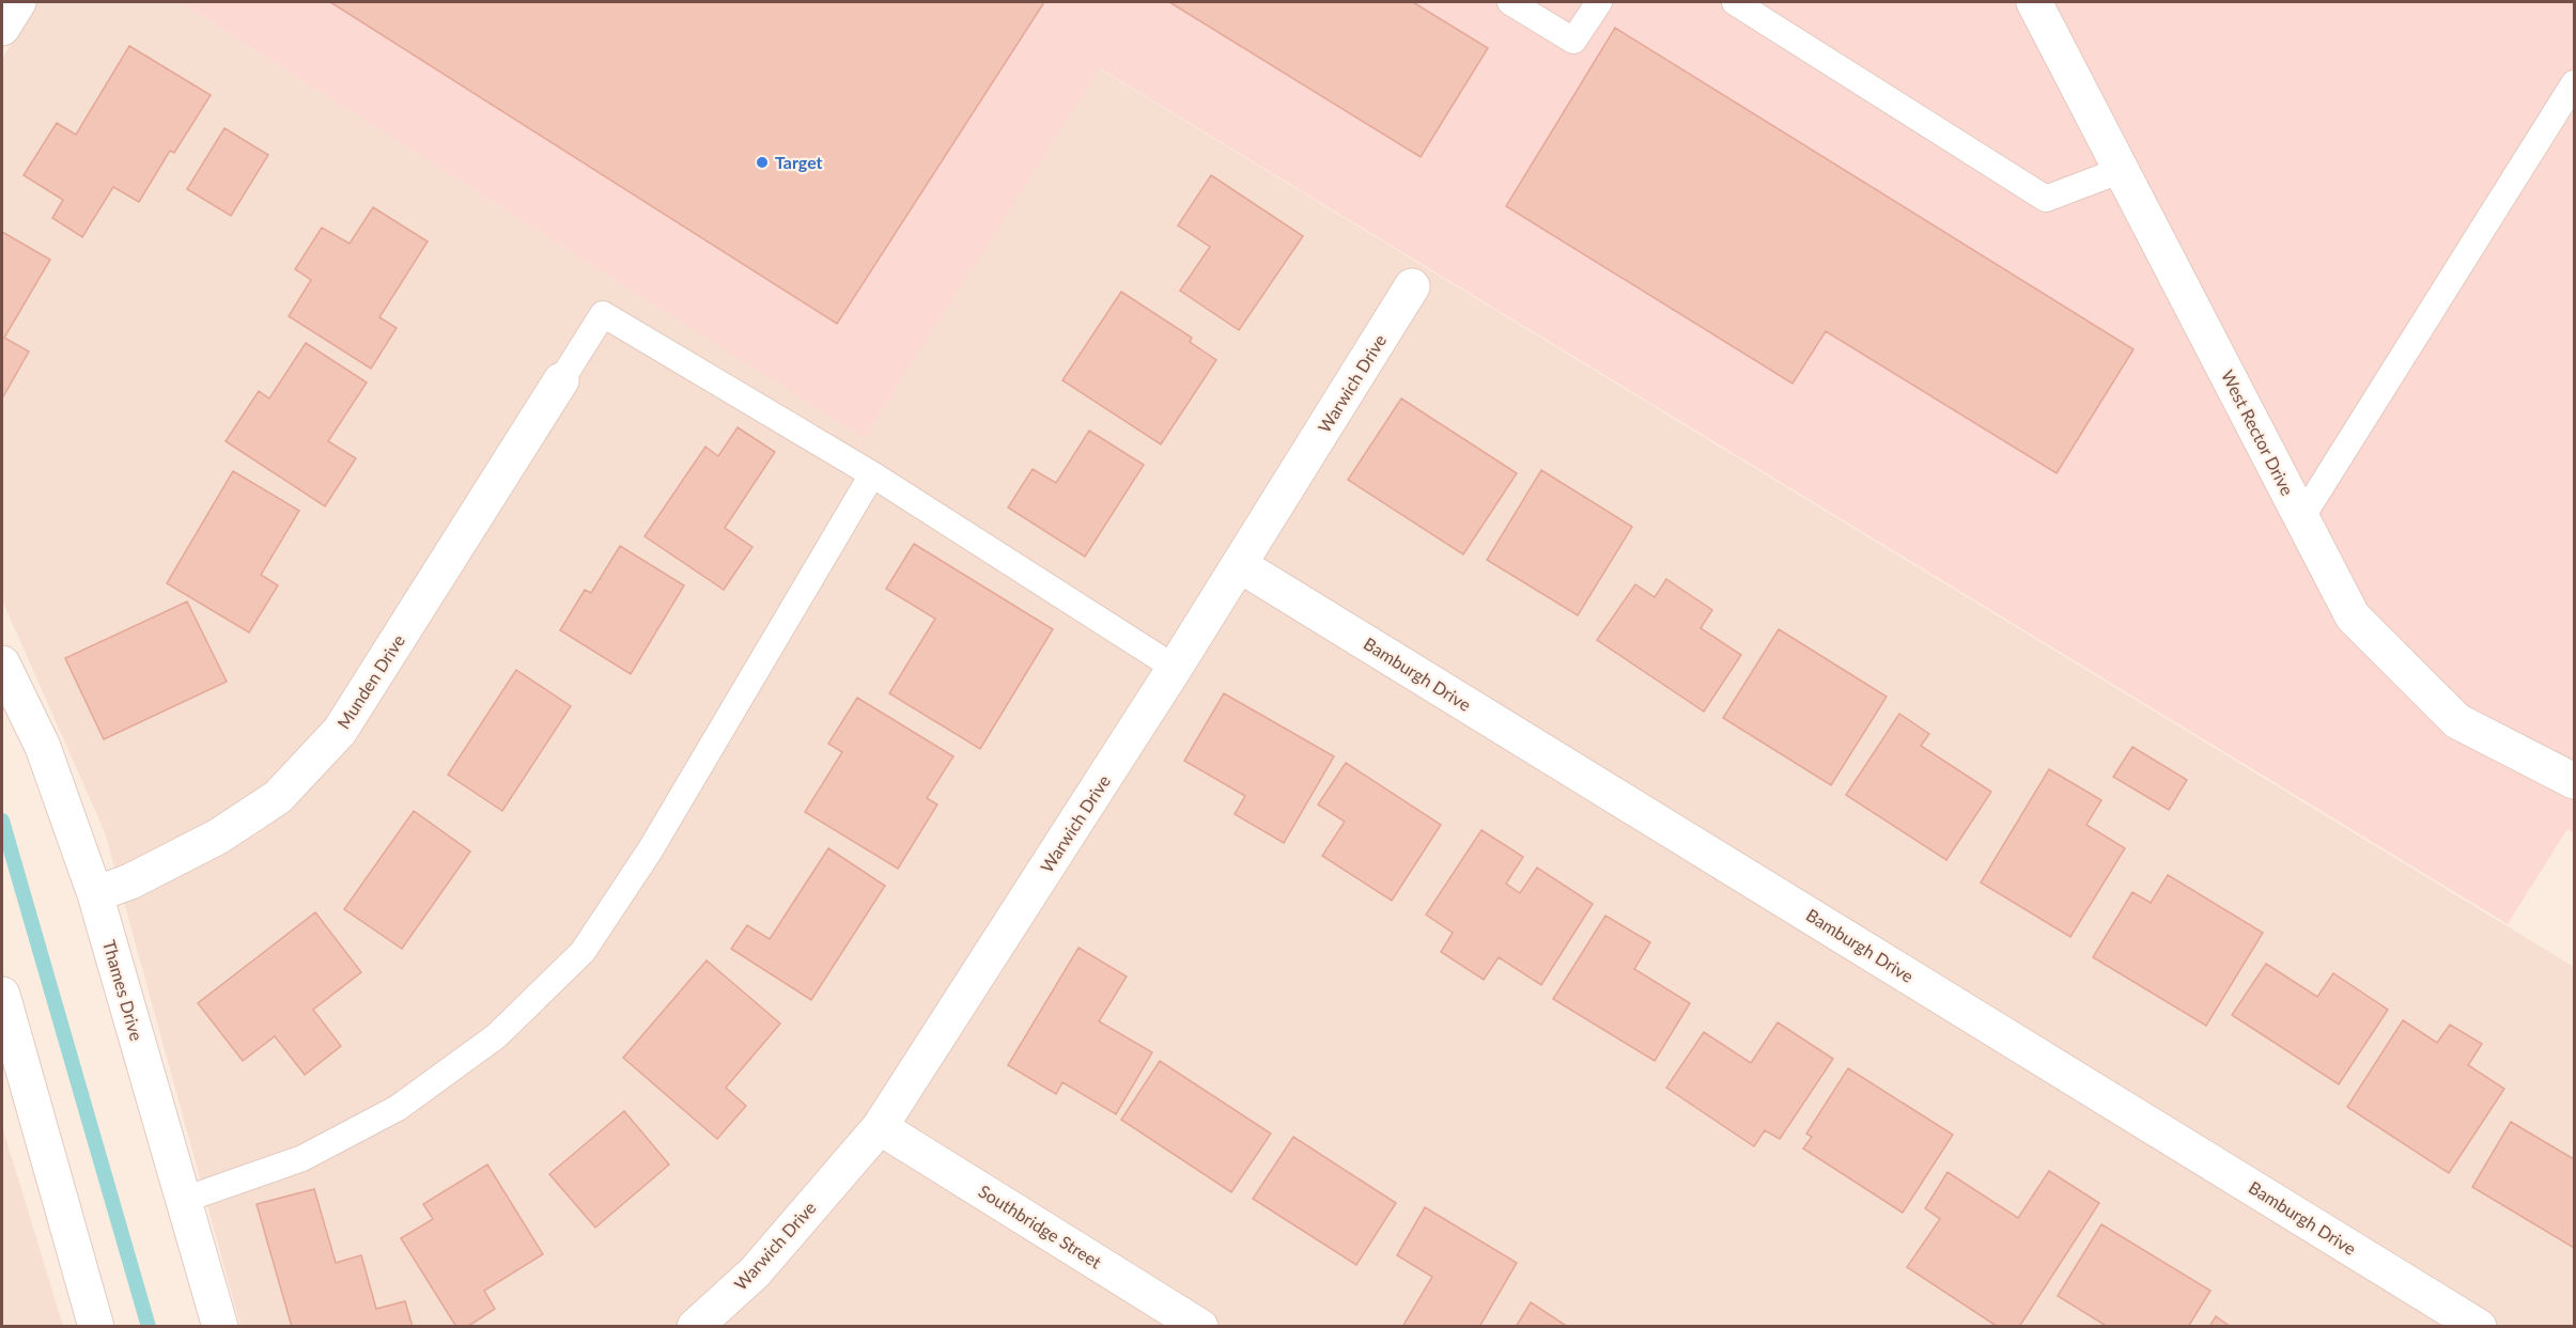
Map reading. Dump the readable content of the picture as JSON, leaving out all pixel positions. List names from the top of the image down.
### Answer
{
  "streets": {
    "street": [
      "Warwich Drive",
      "West Rector Drive",
      "Bamburgh Drive",
      "Munden Drive",
      "Thames Drive",
      "Southbridge Street"
    ]
  },
  "crossings": [
    ["Warwich Drive", "Bamburgh Drive"],
    ["Warwich Drive", "Southbridge Street"],
    ["Munden Drive", "Thames Drive"]
  ],
  "places": ["Target"]
}
